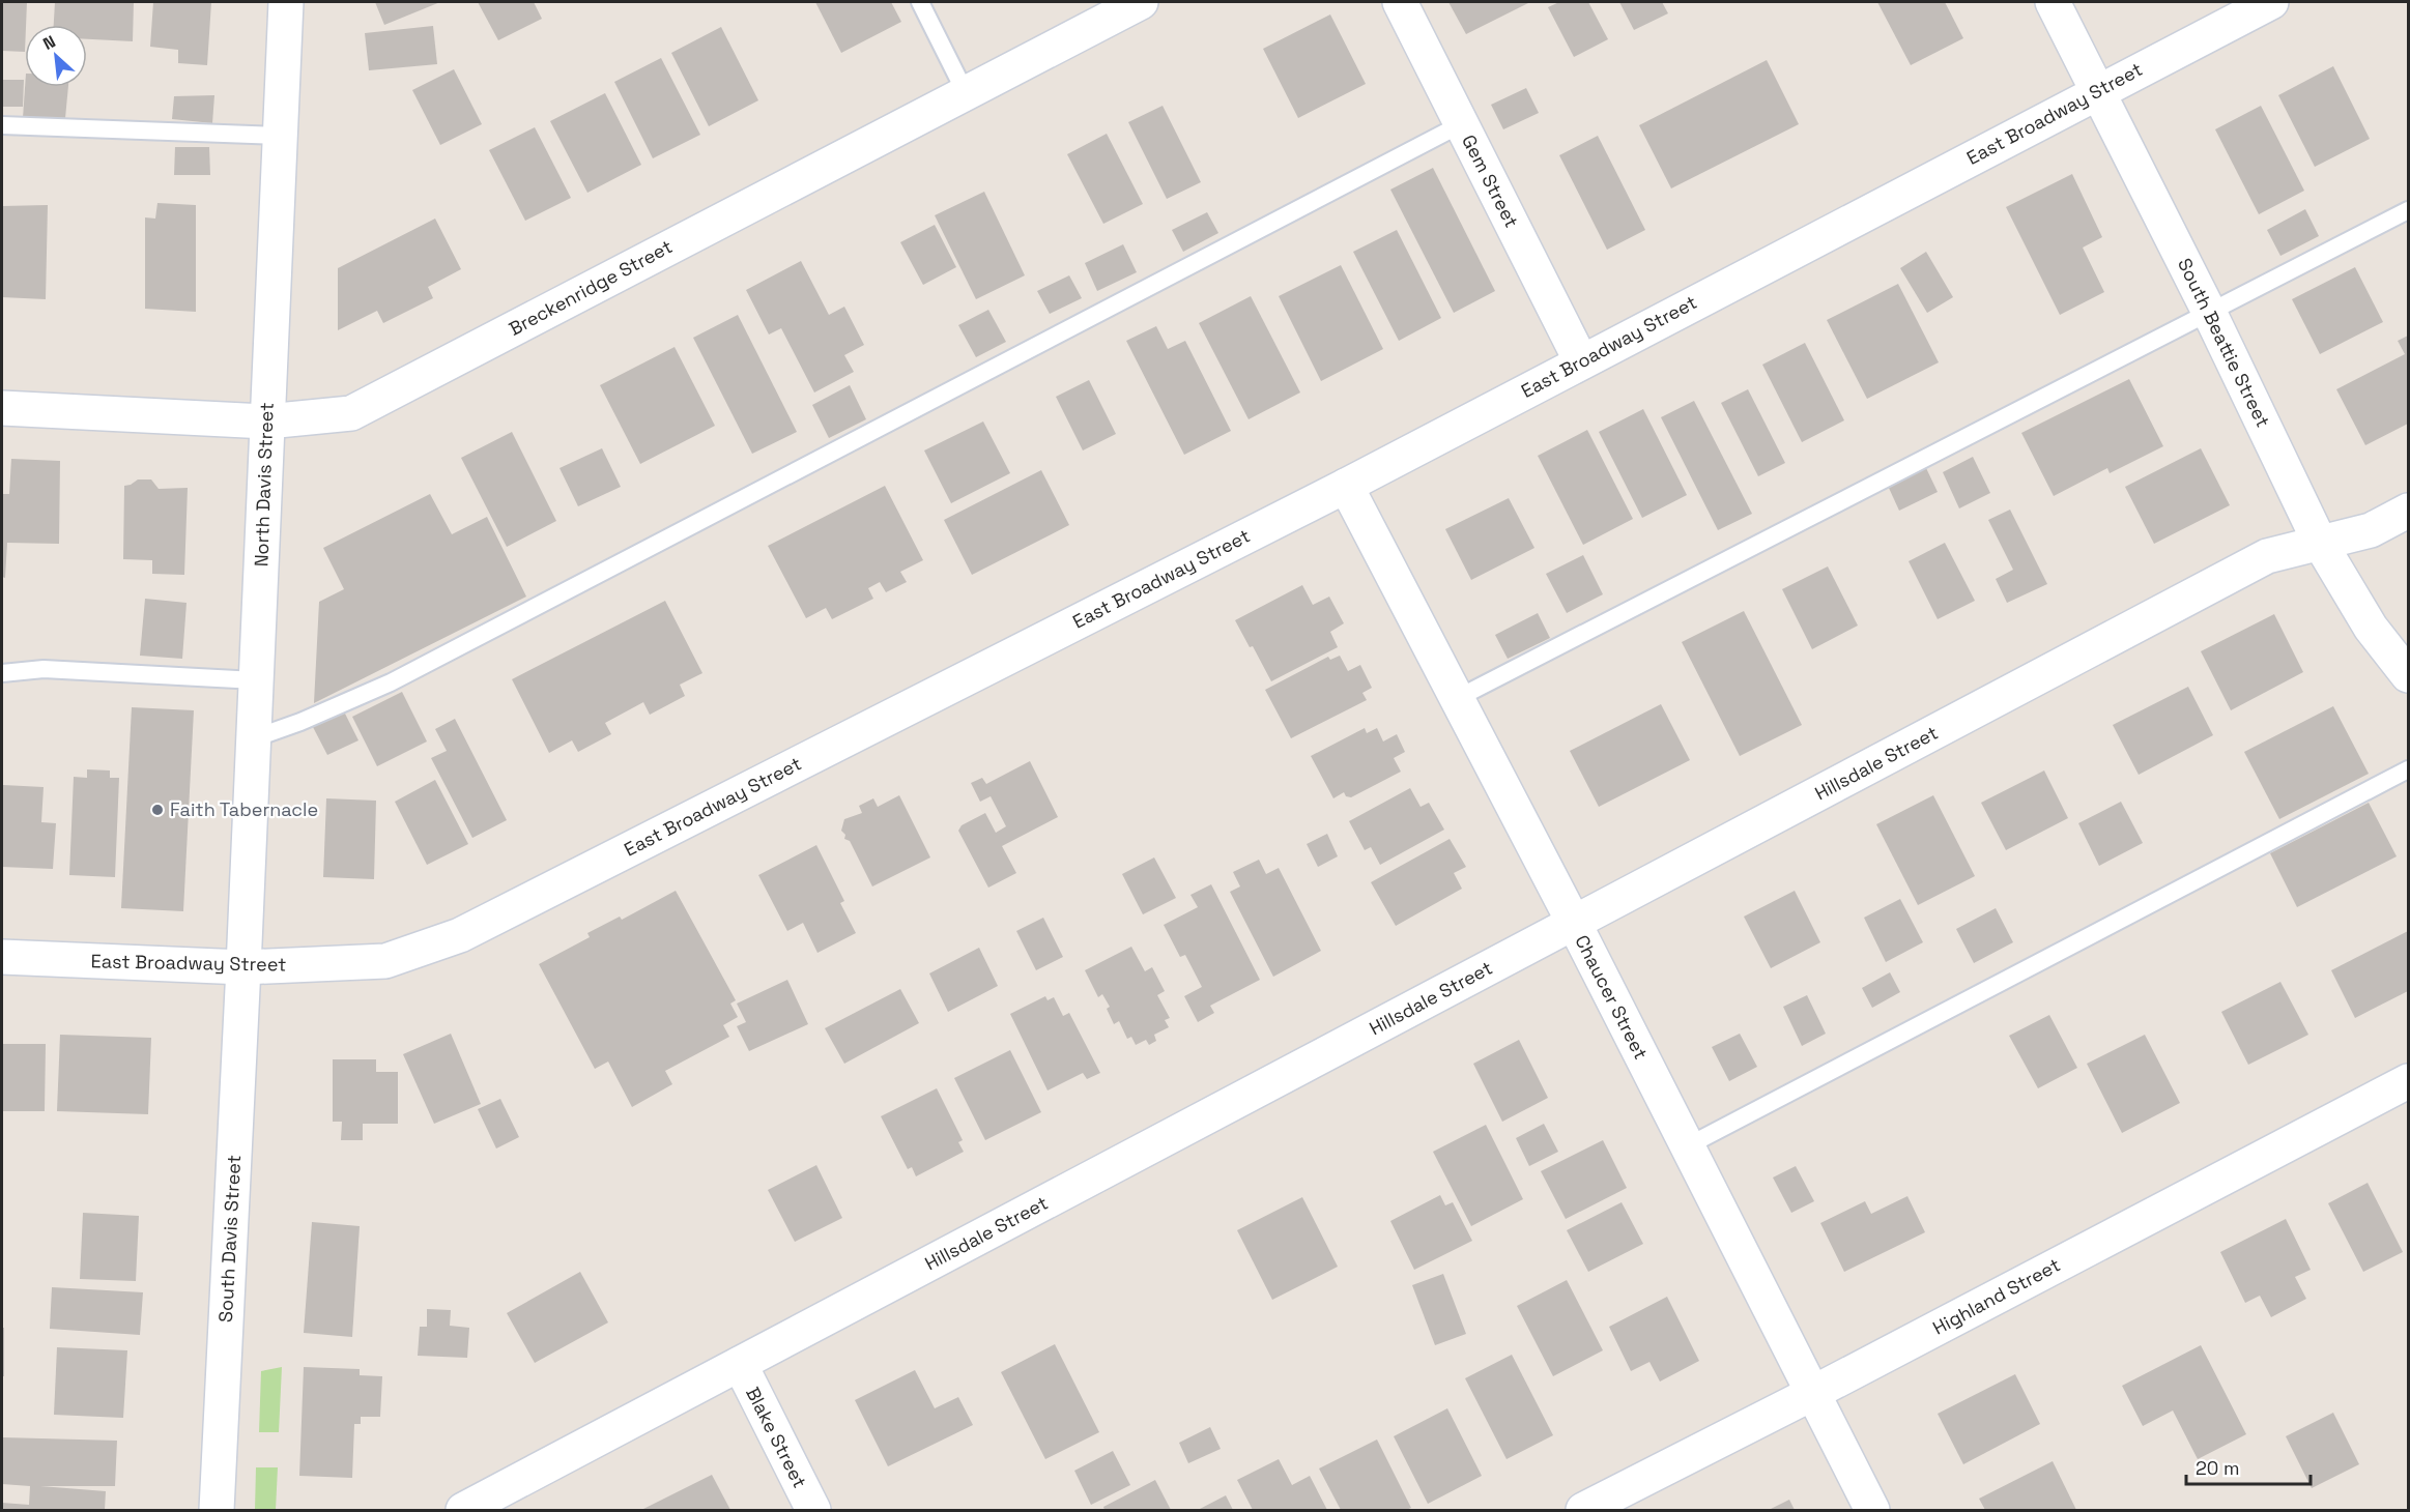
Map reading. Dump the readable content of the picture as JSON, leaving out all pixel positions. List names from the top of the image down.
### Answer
{
  "streets": {
    "street": [
      "East Broadway Street",
      "Gem Street",
      "Breckenridge Street",
      "South Beattie Street",
      "North Davis Street",
      "Hillsdale Street",
      "Chaucer Street",
      "South Davis Street",
      "Highland Street",
      "Blake Street"
    ]
  },
  "crossings": [
    ["East Broadway Street", "Gem Street"],
    ["East Broadway Street", "South Beattie Street"],
    ["East Broadway Street", "North Davis Street"],
    ["East Broadway Street", "Chaucer Street"],
    ["East Broadway Street", "South Davis Street"],
    ["Breckenridge Street", "North Davis Street"],
    ["South Beattie Street", "Hillsdale Street"],
    ["North Davis Street", "South Davis Street"],
    ["Hillsdale Street", "Chaucer Street"],
    ["Hillsdale Street", "Blake Street"],
    ["Chaucer Street", "Highland Street"]
  ],
  "places": ["Faith Tabernacle"],
  "scale_bar": "20 m",
  "north": "top left"
}
